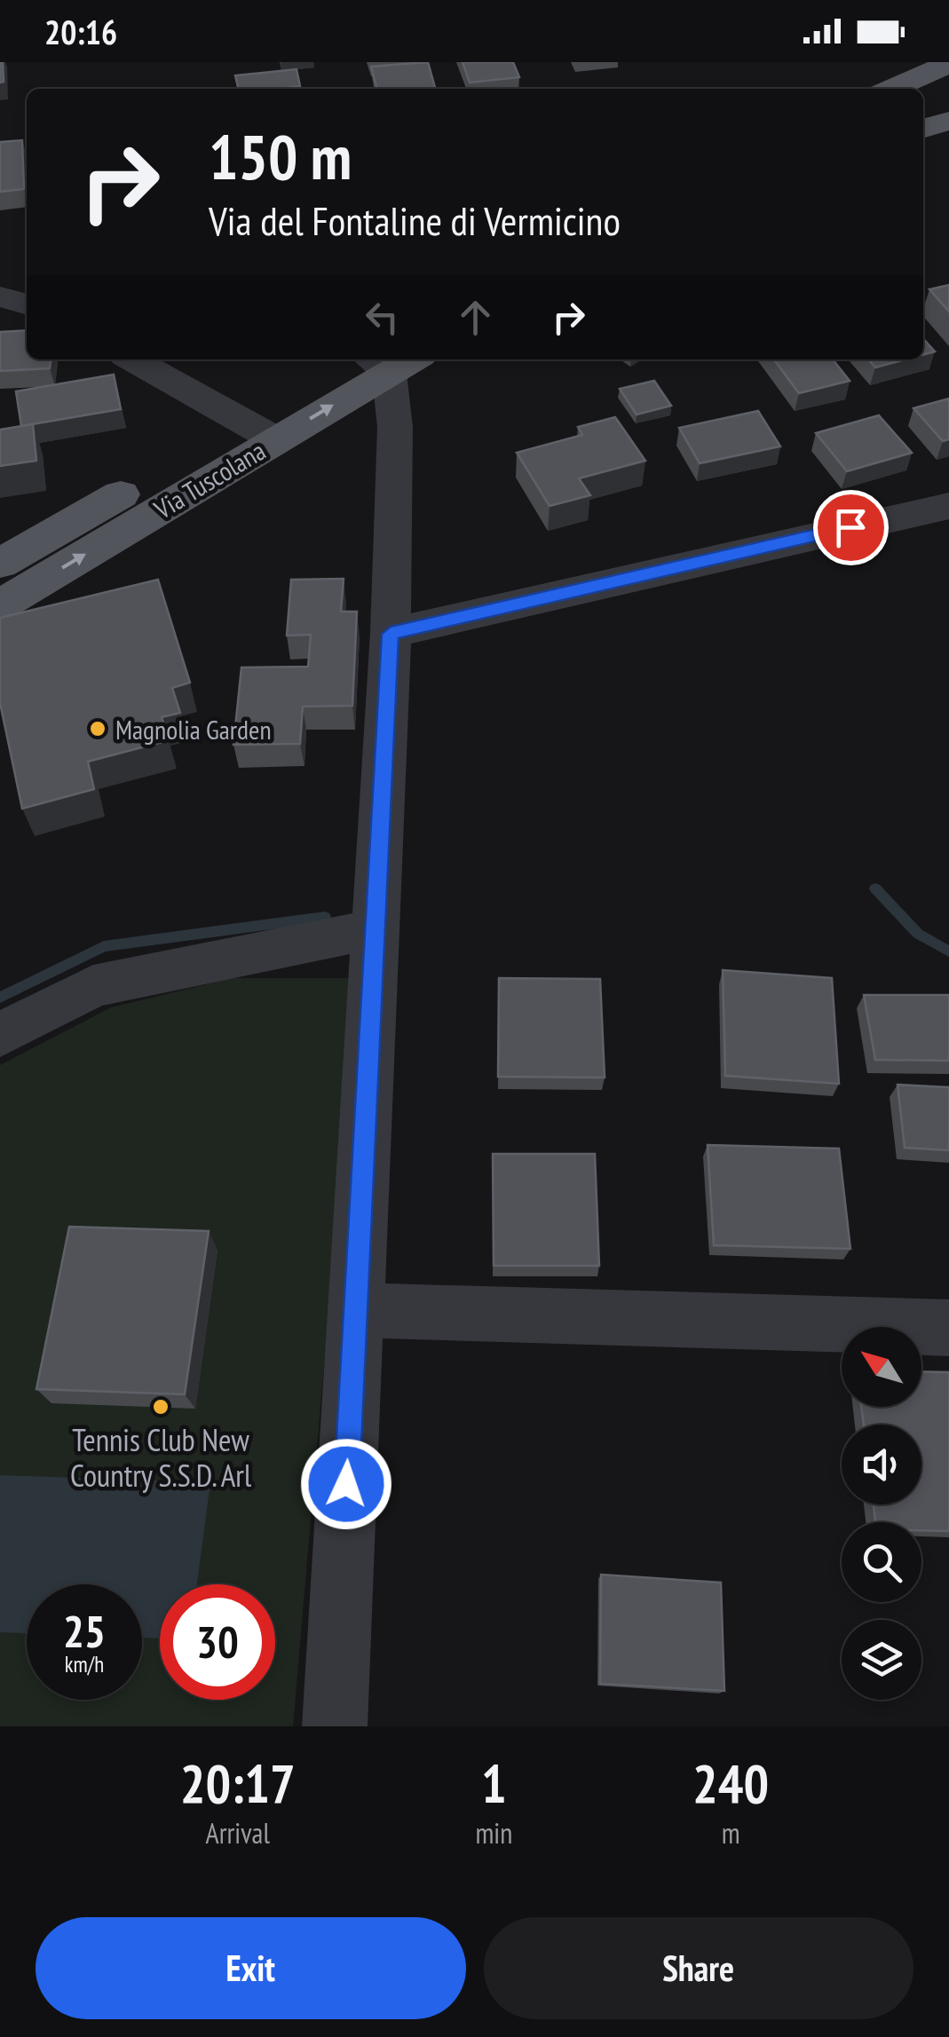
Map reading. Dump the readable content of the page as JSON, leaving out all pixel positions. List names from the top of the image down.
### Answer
{
  "streets": {
    "main road": ["Via Tuscolana"]
  },
  "places": ["Magnolia Garden", "Tennis Club New Country S.S.D. Arl"],
  "north": "top left",
  "page": {
    "status": "20:16",
    "turn": ["150 m", "Via del Fontaline di Vermicino"],
    "speed": "25 km/h",
    "limit": "30",
    "eta": [
      "20:17",
      "Arrival",
      "1",
      "min",
      "240",
      "m"
    ],
    "buttons": ["Exit", "Share"]
  }
}
